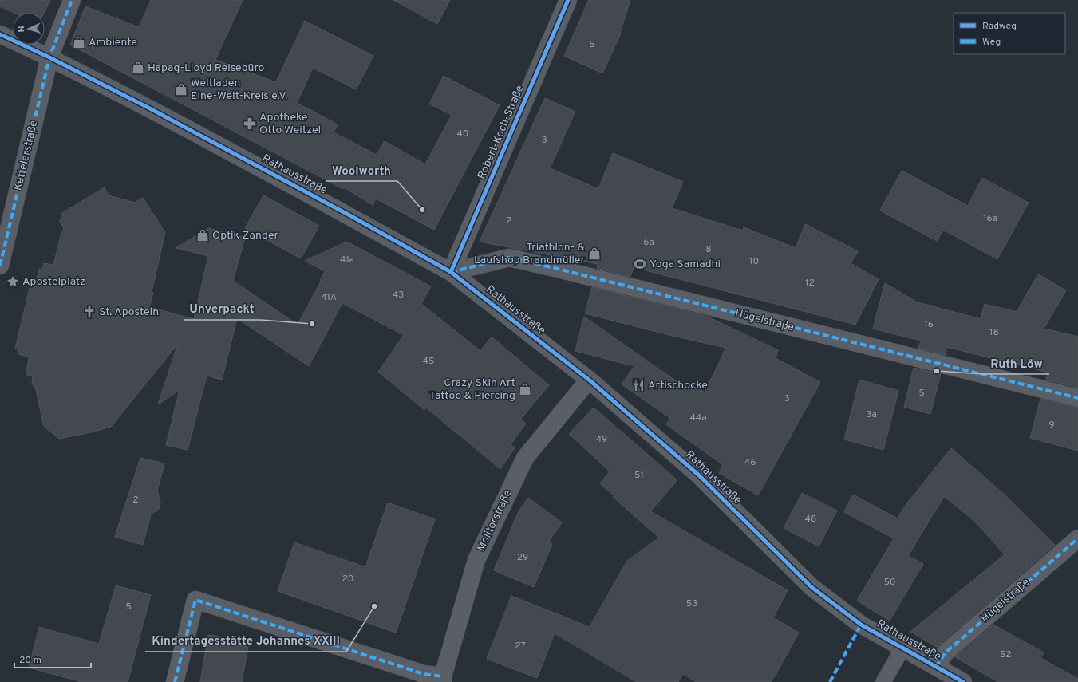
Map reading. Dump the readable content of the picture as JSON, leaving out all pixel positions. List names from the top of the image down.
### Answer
{
  "streets": {
    "street": [
      "Robert-Koch-Straße",
      "Kettelerstraße",
      "Rathausstraße",
      "Hügelstraße",
      "Molitorstraße"
    ]
  },
  "crossings": [
    ["Robert-Koch-Straße", "Rathausstraße"],
    ["Robert-Koch-Straße", "Hügelstraße"],
    ["Kettelerstraße", "Rathausstraße"],
    ["Rathausstraße", "Hügelstraße"],
    ["Rathausstraße", "Molitorstraße"]
  ],
  "places": {
    "shop": [
      "Ambiente",
      "Hapag-Lloyd Reisebüro",
      "Weltladen Eine-Welt-Kreis e.V.",
      "Optik Zander",
      "Triathlon- & Laufshop Brandmüller",
      "Crazy Skin Art Tattoo & Piercing"
    ],
    "pharmacy": ["Apotheke Otto Weitzel"],
    "other": [
      "Woolworth",
      "Unverpackt",
      "Ruth Löw",
      "Kindertagesstätte Johannes XXIII"
    ],
    "sports": ["Yoga Samadhi"],
    "place": ["Apostelplatz"],
    "church": ["St. Aposteln"],
    "restaurant": ["Artischocke"]
  },
  "house_numbers": [
    "5",
    "40",
    "3",
    "16a",
    "2",
    "6a",
    "8",
    "41a",
    "10",
    "12",
    "43",
    "41A",
    "16",
    "18",
    "45",
    "5",
    "3",
    "3a",
    "44a",
    "9",
    "49",
    "46",
    "51",
    "2",
    "48",
    "29",
    "20",
    "50",
    "53",
    "5",
    "27",
    "52"
  ],
  "legend": ["Radweg", "Weg"],
  "scale_bar": "20 m",
  "north": "left"
}
